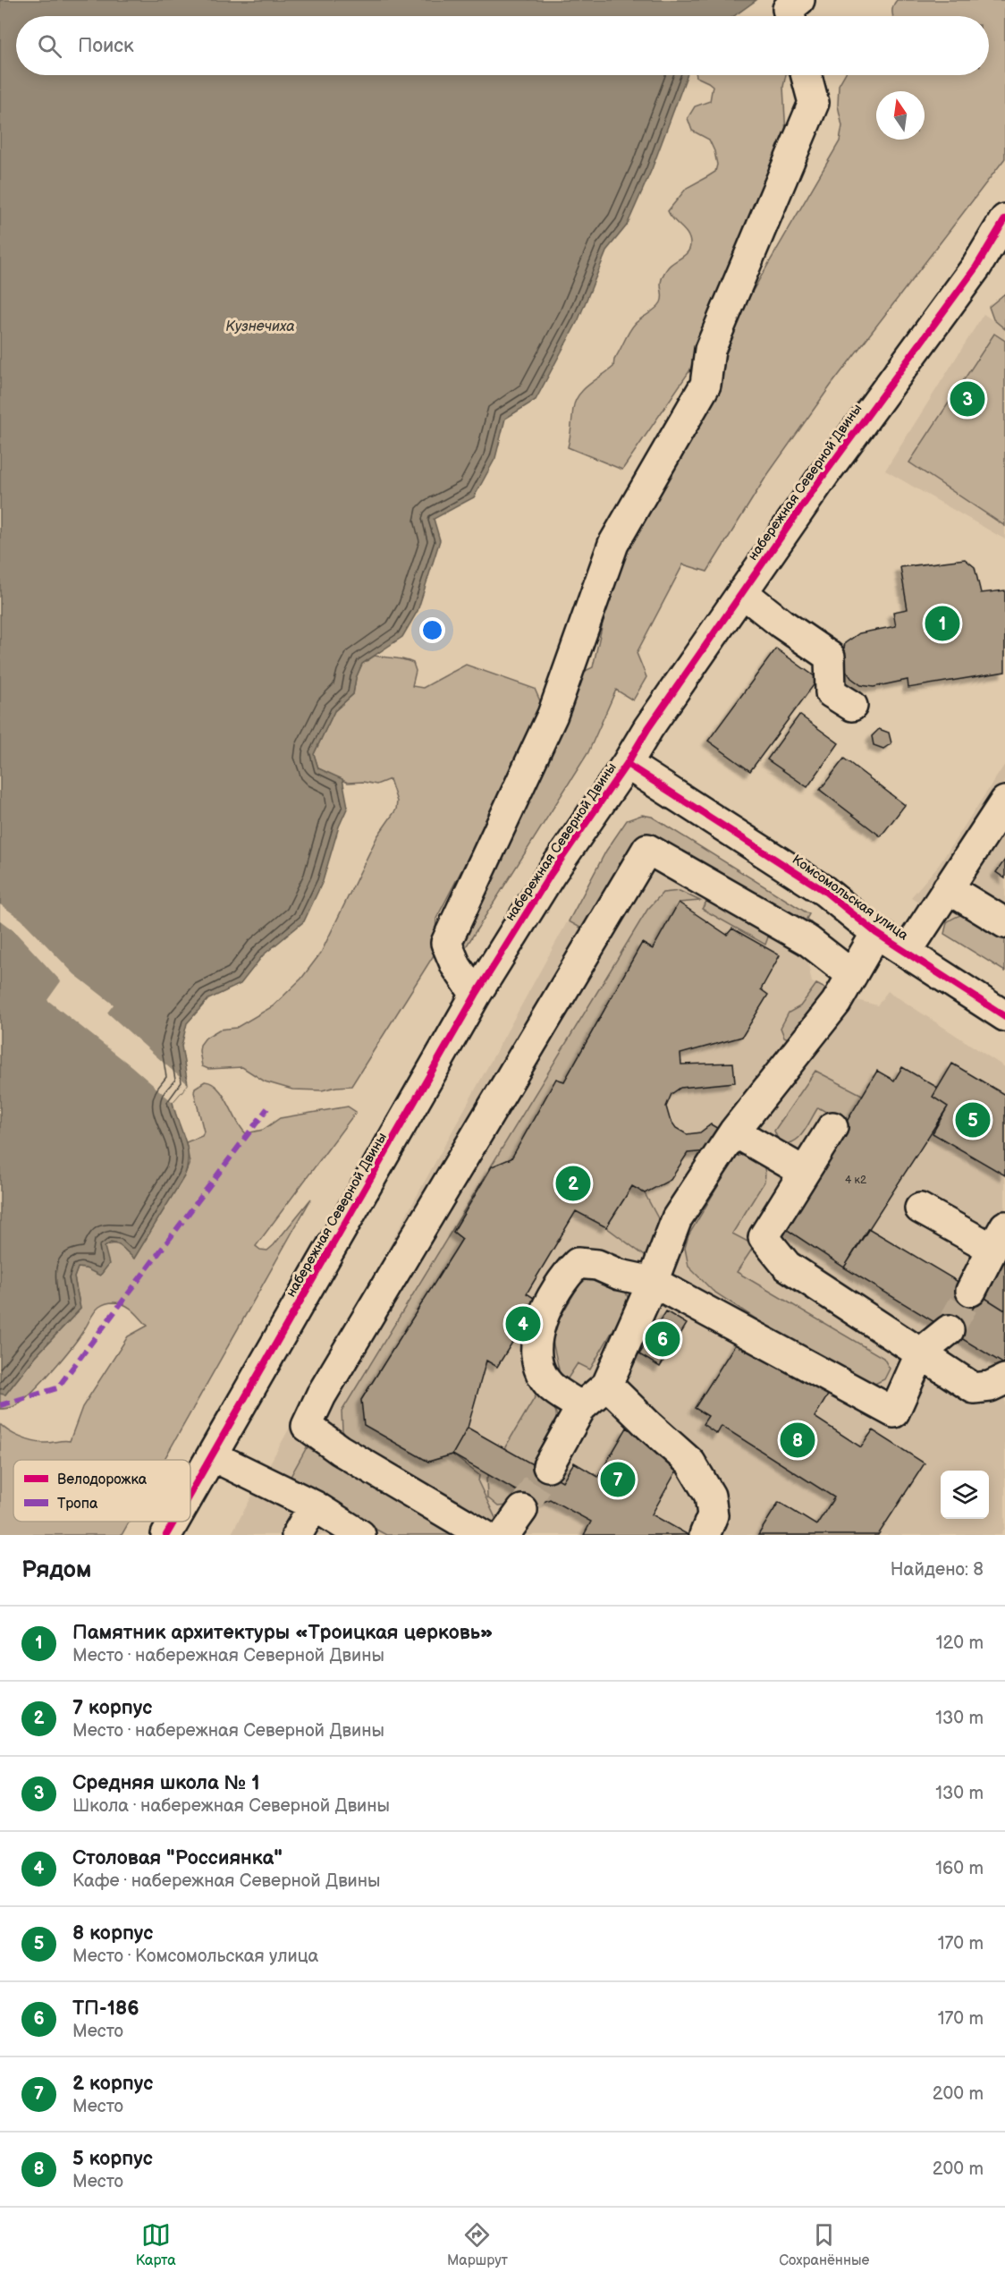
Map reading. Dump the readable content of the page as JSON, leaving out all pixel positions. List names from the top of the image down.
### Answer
{
  "streets": {
    "street": ["набережная Северной Двины", "Комсомольская улица"]
  },
  "crossings": [
    ["набережная Северной Двины", "Комсомольская улица"]
  ],
  "water": ["Кузнечиха"],
  "house_numbers": ["4 к2"],
  "legend": ["Велодорожка", "Тропа"],
  "north": "top",
  "page": {
    "search": "Поиск",
    "pins": [
      "3",
      "1",
      "5",
      "2",
      "4",
      "6",
      "8",
      "7"
    ],
    "heading": ["Рядом", "Найдено: 8"],
    "list": [
      {
        "mark": "1",
        "name": "Памятник архитектуры «Троицкая церковь»",
        "note": "Место · набережная Северной Двины",
        "value": "120 m"
      },
      {
        "mark": "2",
        "name": "7 корпус",
        "note": "Место · набережная Северной Двины",
        "value": "130 m"
      },
      {
        "mark": "3",
        "name": "Средняя школа № 1",
        "note": "Школа · набережная Северной Двины",
        "value": "130 m"
      },
      {
        "mark": "4",
        "name": "Столовая \"Россиянка\"",
        "note": "Кафе · набережная Северной Двины",
        "value": "160 m"
      },
      {
        "mark": "5",
        "name": "8 корпус",
        "note": "Место · Комсомольская улица",
        "value": "170 m"
      },
      {
        "mark": "6",
        "name": "ТП-186",
        "note": "Место",
        "value": "170 m"
      },
      {
        "mark": "7",
        "name": "2 корпус",
        "note": "Место",
        "value": "200 m"
      },
      {
        "mark": "8",
        "name": "5 корпус",
        "note": "Место",
        "value": "200 m"
      }
    ],
    "nav": ["Карта", "Маршрут", "Сохранённые"]
  }
}
